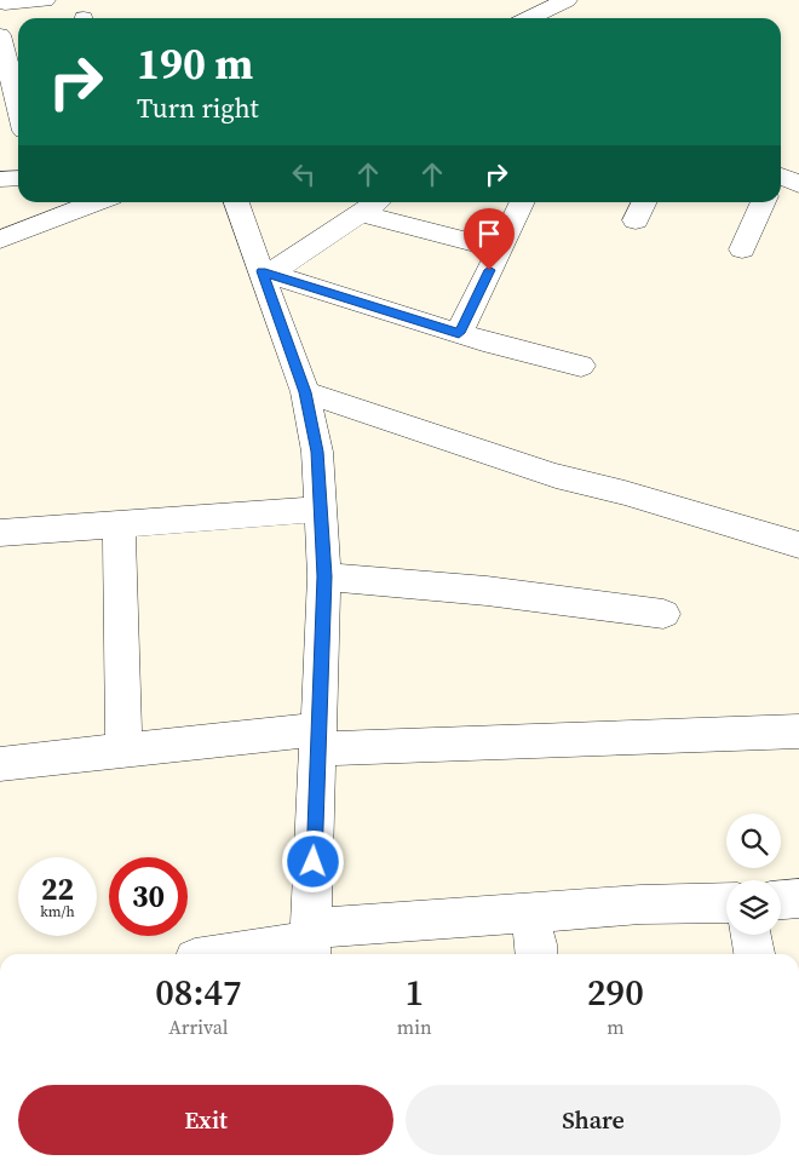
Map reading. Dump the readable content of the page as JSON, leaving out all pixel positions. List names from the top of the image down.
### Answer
{
  "page": {
    "turn": ["190 m", "Turn right"],
    "speed": "22 km/h",
    "limit": "30",
    "eta": [
      "08:47",
      "Arrival",
      "1",
      "min",
      "290",
      "m"
    ],
    "buttons": ["Exit", "Share"]
  }
}
